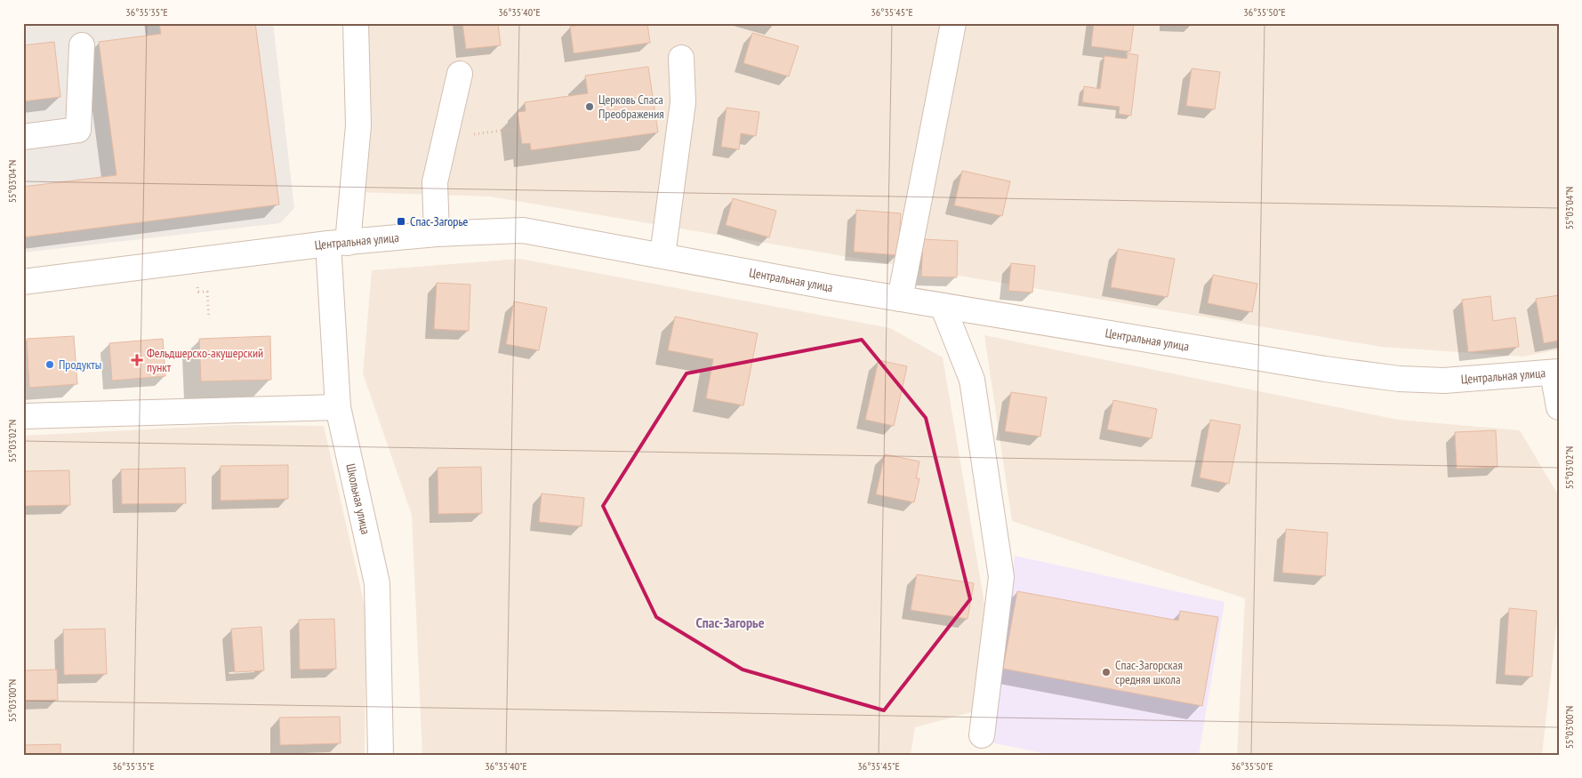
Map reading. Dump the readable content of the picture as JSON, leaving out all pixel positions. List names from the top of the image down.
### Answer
{
  "streets": {
    "street": ["Центральная улица", "Школьная улица"]
  },
  "crossings": [
    ["Центральная улица", "Школьная улица"]
  ],
  "districts": ["Спас-Загорье"],
  "places": {
    "other": ["Церковь Спаса Преображения", "Продукты", "Спас-Загорская средняя школа"],
    "transit": ["Спас-Загорье"],
    "health": ["Фельдшерско-акушерский пункт"]
  },
  "coordinates": [
    "36°35'35\"E",
    "36°35'40\"E",
    "36°35'45\"E",
    "36°35'50\"E",
    "55°03'04\"N",
    "55°03'02\"N",
    "55°03'00\"N"
  ]
}
